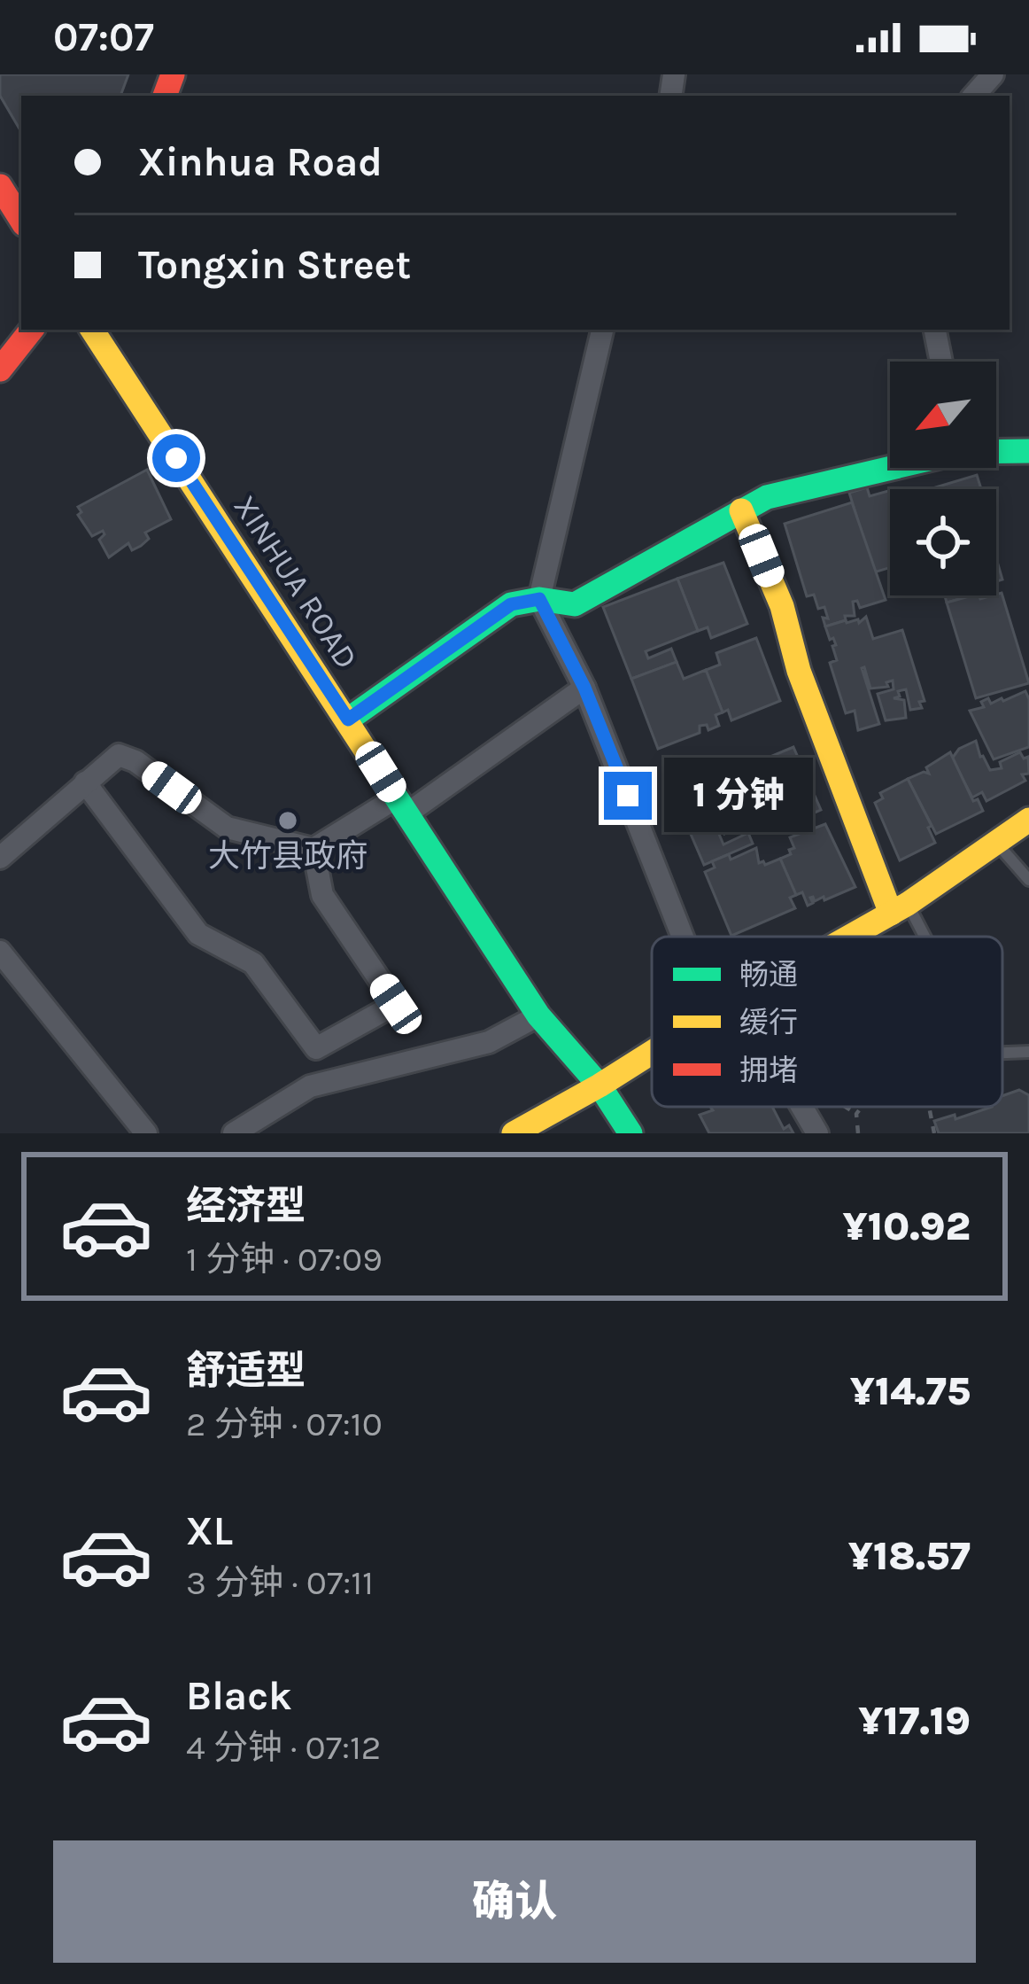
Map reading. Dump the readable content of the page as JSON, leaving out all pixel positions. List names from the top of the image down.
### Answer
{
  "streets": {
    "street": ["XINHUA ROAD"]
  },
  "places": ["大竹县政府"],
  "legend": ["畅通", "缓行", "拥堵"],
  "north": "bottom left",
  "page": {
    "status": "07:07",
    "banner": ["Xinhua Road", "Tongxin Street"],
    "bubble": "1 分钟",
    "list": [
      {
        "name": "经济型",
        "note": "1 分钟 · 07:09",
        "value": "¥10.92"
      },
      {
        "name": "舒适型",
        "note": "2 分钟 · 07:10",
        "value": "¥14.75"
      },
      {
        "name": "XL",
        "note": "3 分钟 · 07:11",
        "value": "¥18.57"
      },
      {
        "name": "Black",
        "note": "4 分钟 · 07:12",
        "value": "¥17.19"
      }
    ],
    "buttons": "确认"
  }
}
